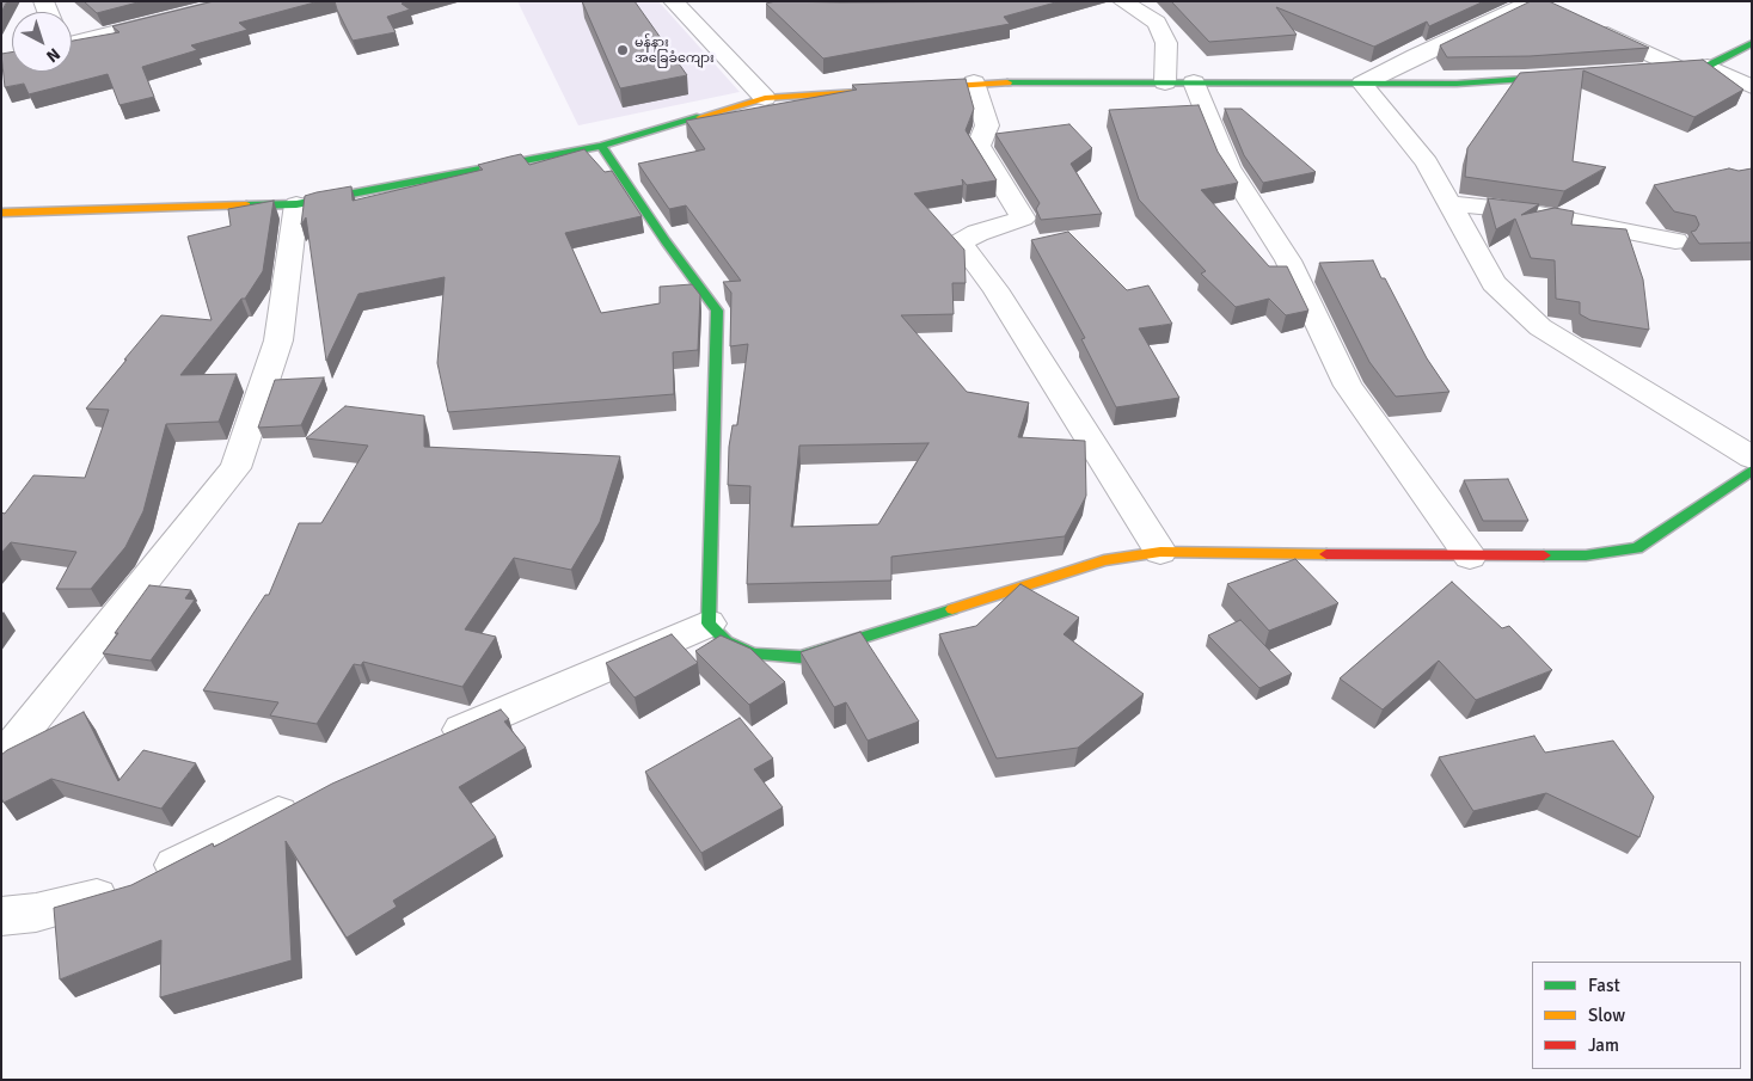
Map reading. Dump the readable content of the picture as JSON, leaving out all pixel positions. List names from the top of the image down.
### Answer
{
  "places": ["မန်နား အခြေခံကျေား"],
  "legend": ["Fast", "Slow", "Jam"],
  "north": "bottom right"
}
